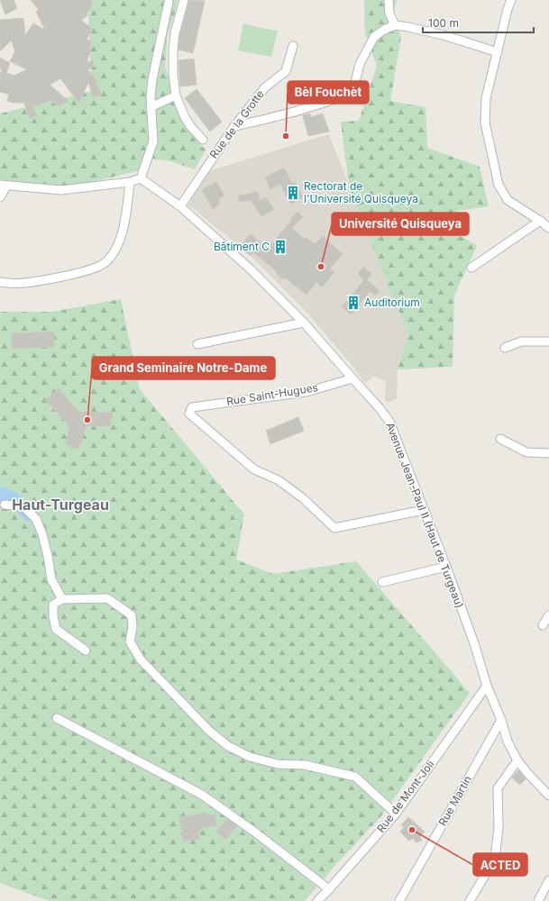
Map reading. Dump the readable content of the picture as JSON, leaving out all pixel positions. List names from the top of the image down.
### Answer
{
  "streets": {
    "street": [
      "Rue de la Grotte",
      "Rue Saint-Hugues",
      "Avenue Jean-Paul II (Haut de Turgeau)",
      "Rue de Mont-Joli",
      "Rue Martin"
    ]
  },
  "crossings": [
    ["Rue de la Grotte", "Avenue Jean-Paul II (Haut de Turgeau)"],
    ["Rue Saint-Hugues", "Avenue Jean-Paul II (Haut de Turgeau)"],
    ["Avenue Jean-Paul II (Haut de Turgeau)", "Rue de Mont-Joli"],
    ["Avenue Jean-Paul II (Haut de Turgeau)", "Rue Martin"]
  ],
  "districts": ["Haut-Turgeau"],
  "places": {
    "other": [
      "Bèl Fouchèt",
      "Université Quisqueya",
      "Grand Seminaire Notre-Dame",
      "ACTED"
    ],
    "building": ["Rectorat de l'Université Quisqueya", "Bâtiment C", "Auditorium"]
  },
  "scale_bar": "100 m"
}
